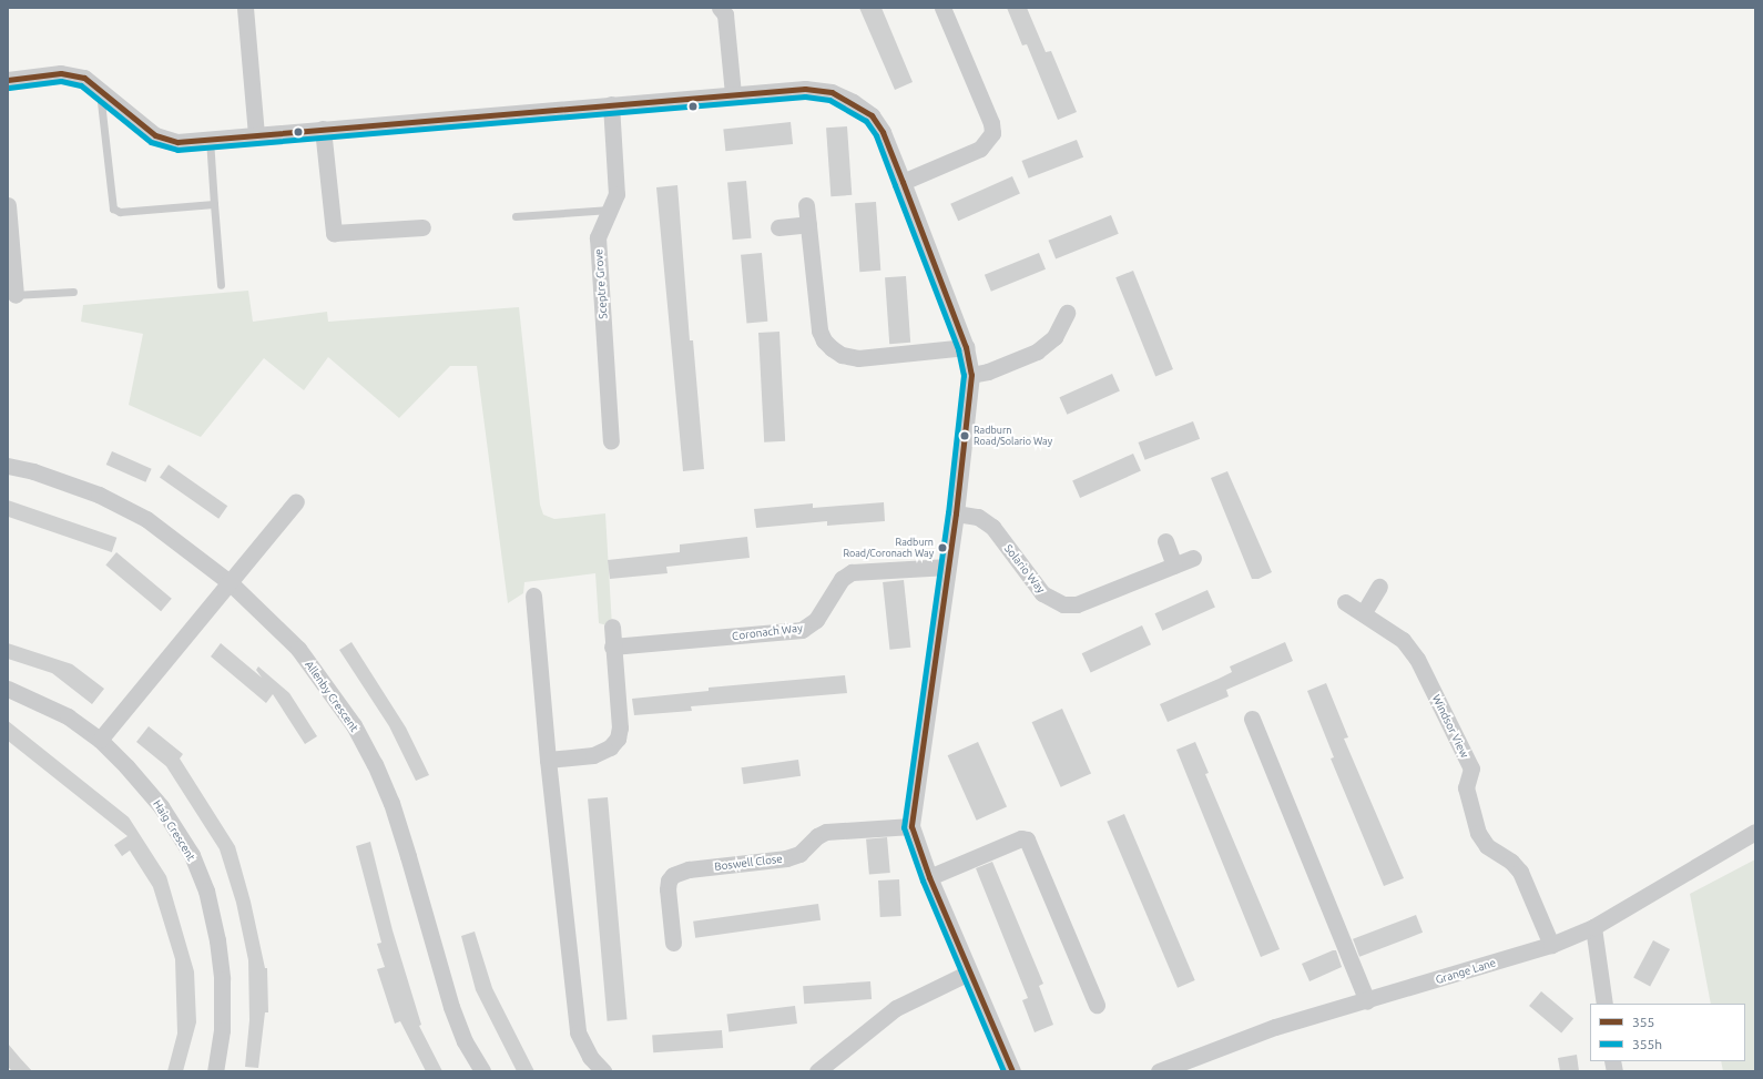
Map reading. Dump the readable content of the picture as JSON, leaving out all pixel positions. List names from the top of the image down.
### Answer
{
  "streets": {
    "street": [
      "Sceptre Grove",
      "Solario Way",
      "Coronach Way",
      "Allenby Crescent",
      "Windsor View",
      "Haig Crescent",
      "Boswell Close",
      "Grange Lane"
    ]
  },
  "crossings": [
    ["Windsor View", "Grange Lane"]
  ],
  "places": ["Radburn Road/Solario Way", "Radburn Road/Coronach Way"],
  "lines": ["transit line 355", "transit line 355h"],
  "legend": ["355", "355h"]
}
